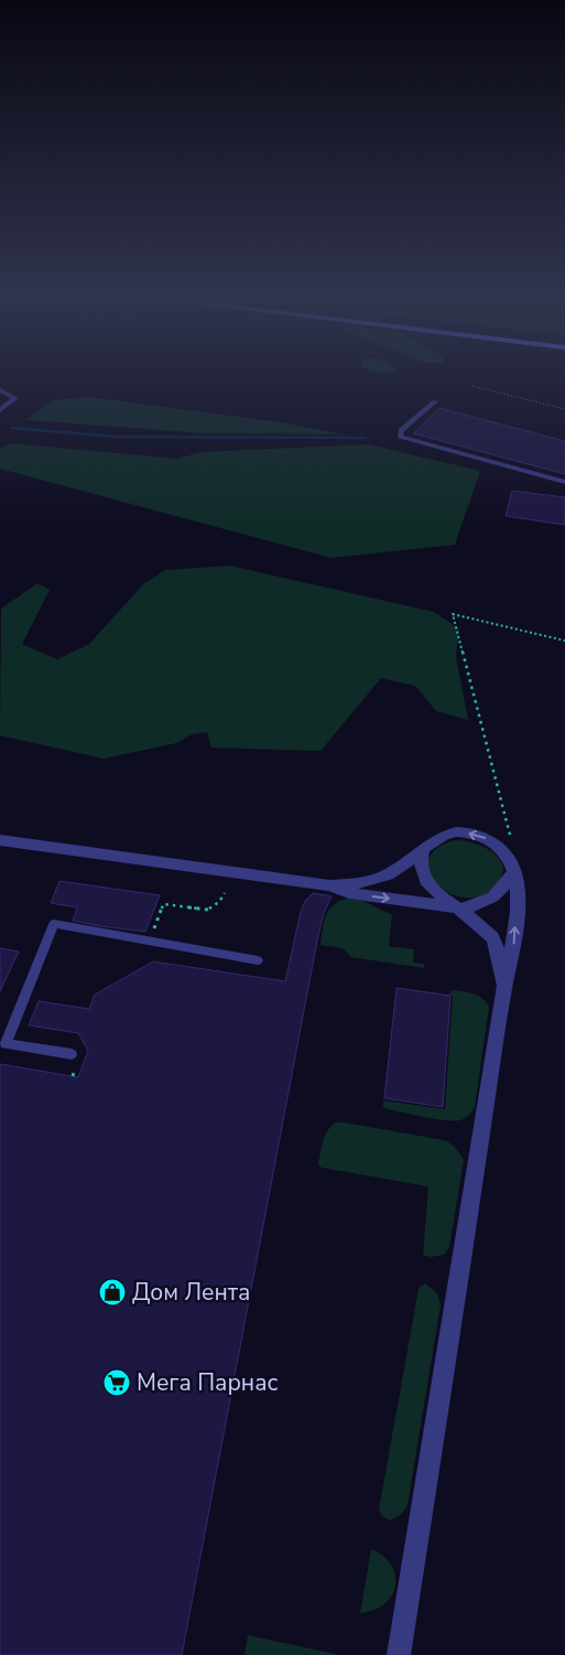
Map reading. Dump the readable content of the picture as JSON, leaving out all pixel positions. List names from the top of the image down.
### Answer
{
  "places": {
    "shop": ["Дом Лента"],
    "supermarket": ["Мега Парнас"]
  }
}
